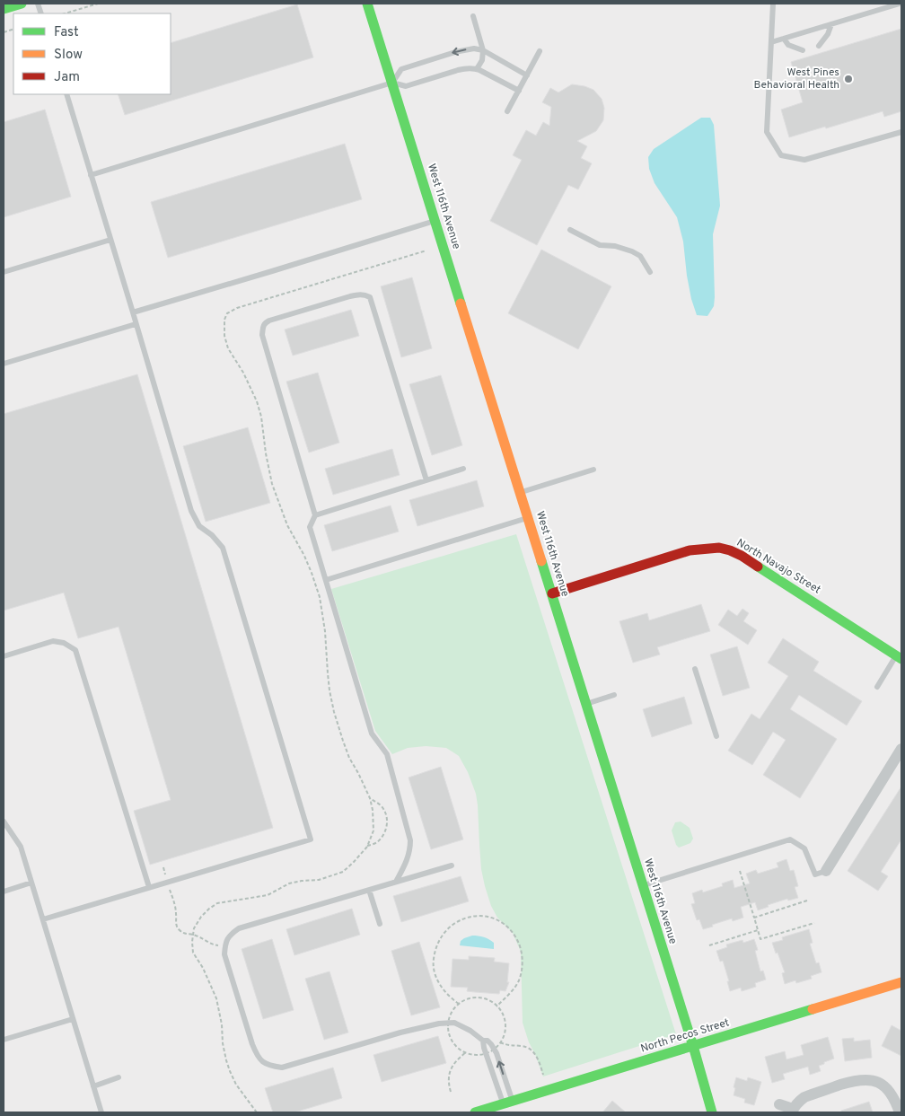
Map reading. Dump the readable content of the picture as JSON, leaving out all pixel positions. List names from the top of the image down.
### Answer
{
  "streets": {
    "street": ["West 116th Avenue", "North Navajo Street", "North Pecos Street"]
  },
  "crossings": [
    ["West 116th Avenue", "North Navajo Street"],
    ["West 116th Avenue", "North Pecos Street"]
  ],
  "places": ["West Pines Behavioral Health"],
  "legend": ["Fast", "Slow", "Jam"]
}
